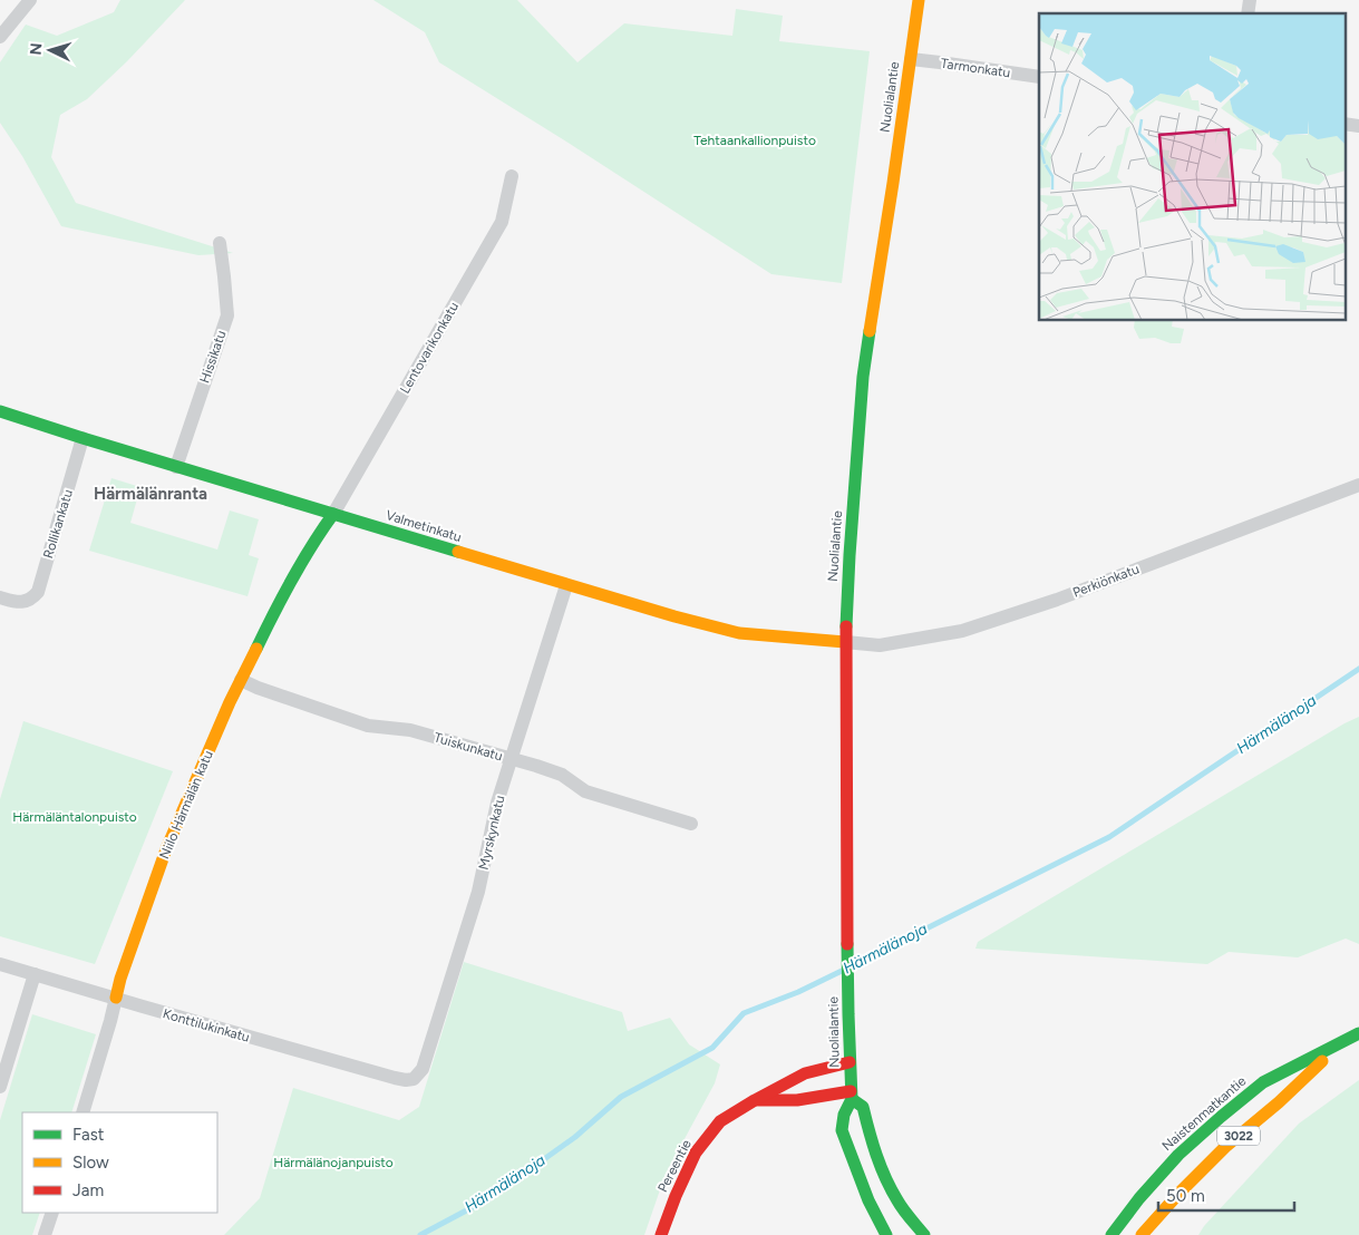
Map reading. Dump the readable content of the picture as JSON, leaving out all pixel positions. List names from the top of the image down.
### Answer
{
  "streets": {
    "street": [
      "Tarmonkatu",
      "Nuolialantie",
      "Lentovarikonkatu",
      "Hissikatu",
      "Rollikankatu",
      "Valmetinkatu",
      "Perkiönkatu",
      "Tuiskunkatu",
      "Niilo Härmälän katu",
      "Myrskynkatu",
      "Konttilukinkatu",
      "Naistenmatkantie",
      "3022",
      "Pereentie"
    ]
  },
  "crossings": [
    ["Tarmonkatu", "Nuolialantie"],
    ["Nuolialantie", "Valmetinkatu"],
    ["Nuolialantie", "Perkiönkatu"],
    ["Nuolialantie", "Pereentie"],
    ["Lentovarikonkatu", "Valmetinkatu"],
    ["Lentovarikonkatu", "Niilo Härmälän katu"],
    ["Hissikatu", "Valmetinkatu"],
    ["Rollikankatu", "Valmetinkatu"],
    ["Valmetinkatu", "Perkiönkatu"],
    ["Valmetinkatu", "Niilo Härmälän katu"],
    ["Valmetinkatu", "Myrskynkatu"],
    ["Tuiskunkatu", "Niilo Härmälän katu"],
    ["Tuiskunkatu", "Myrskynkatu"],
    ["Niilo Härmälän katu", "Konttilukinkatu"],
    ["Myrskynkatu", "Konttilukinkatu"]
  ],
  "districts": ["Härmälänranta"],
  "water": ["Härmälänoja"],
  "parks": ["Tehtaankallionpuisto", "Härmäläntalonpuisto", "Härmälänojanpuisto"],
  "legend": ["Fast", "Slow", "Jam"],
  "scale_bar": "50 m",
  "north": "left"
}
